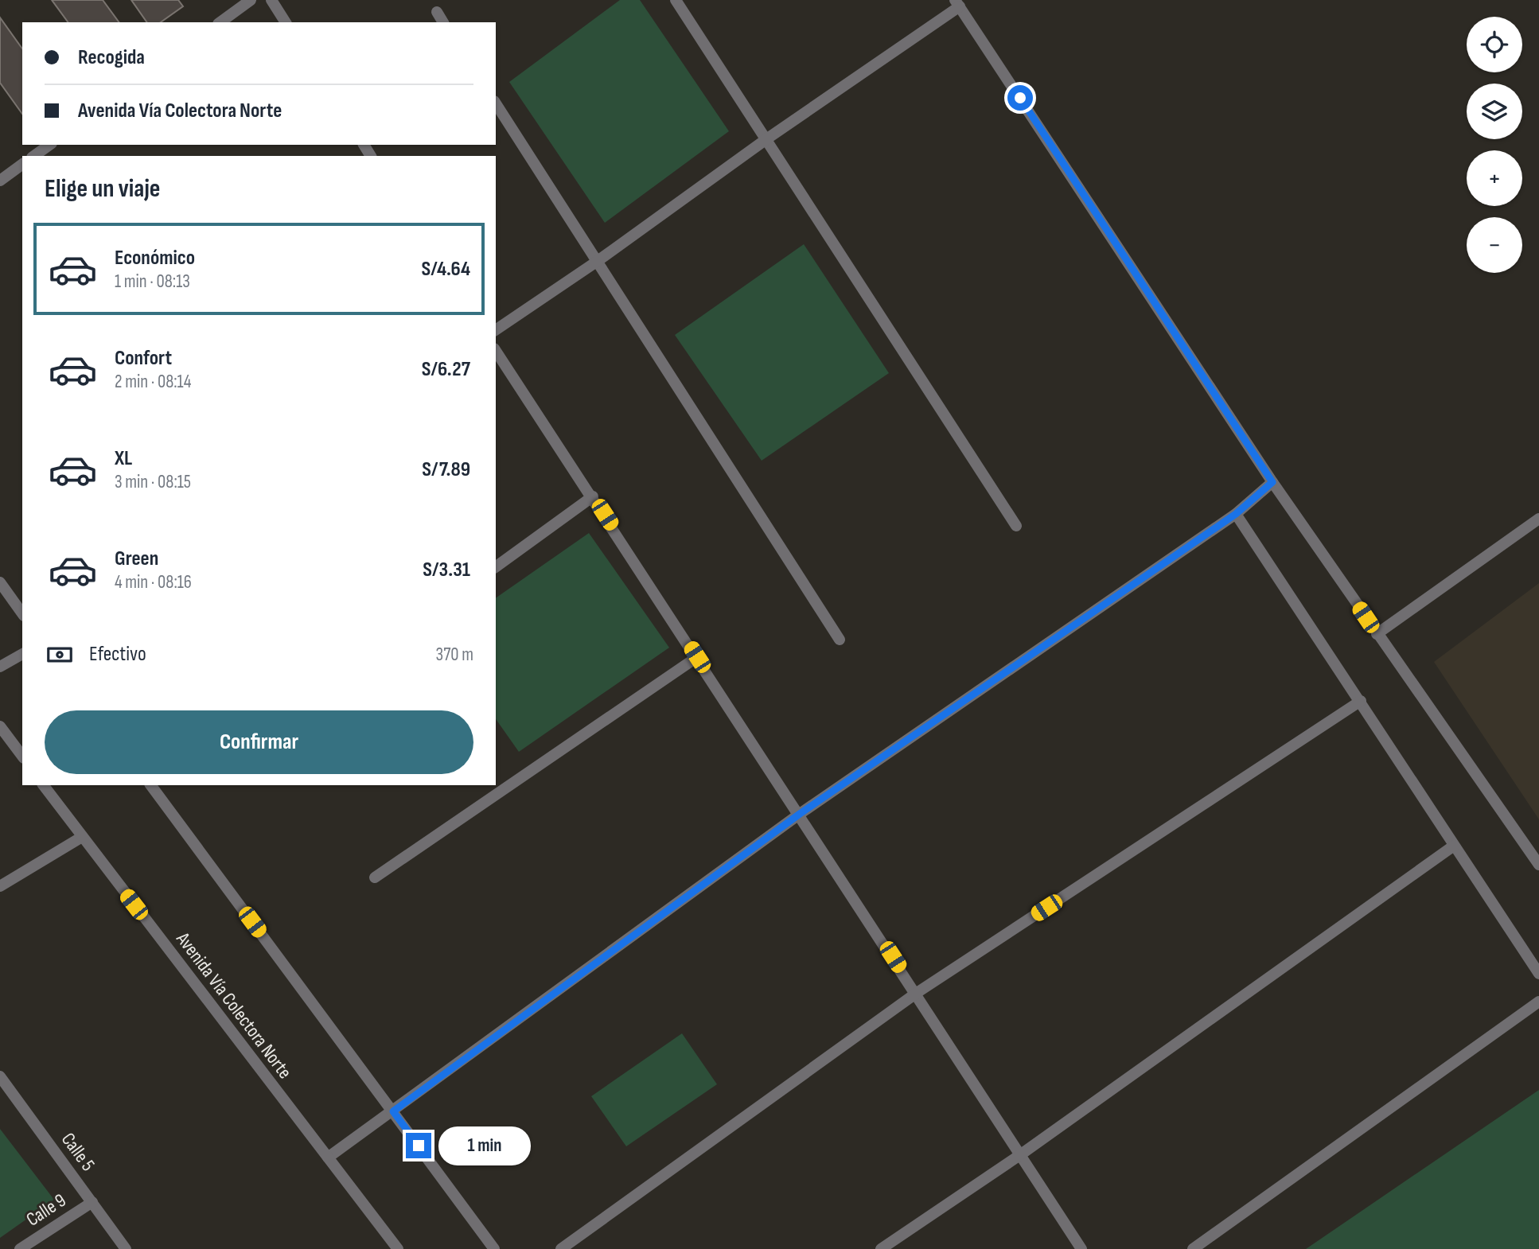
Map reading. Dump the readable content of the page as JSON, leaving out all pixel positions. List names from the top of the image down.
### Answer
{
  "streets": {
    "street": ["Avenida Vía Colectora Norte", "Calle 5", "Calle 9"]
  },
  "crossings": [
    ["Calle 5", "Calle 9"]
  ],
  "page": {
    "map_buttons": ["+", "−"],
    "banner": ["Recogida", "Avenida Vía Colectora Norte"],
    "heading": "Elige un viaje",
    "list": [
      {
        "name": "Económico",
        "note": "1 min · 08:13",
        "value": "S/4.64"
      },
      {
        "name": "Confort",
        "note": "2 min · 08:14",
        "value": "S/6.27"
      },
      {
        "name": "XL",
        "note": "3 min · 08:15",
        "value": "S/7.89"
      },
      {
        "name": "Green",
        "note": "4 min · 08:16",
        "value": "S/3.31"
      }
    ],
    "pay": ["Efectivo", "370 m"],
    "buttons": "Confirmar",
    "bubble": "1 min"
  }
}
